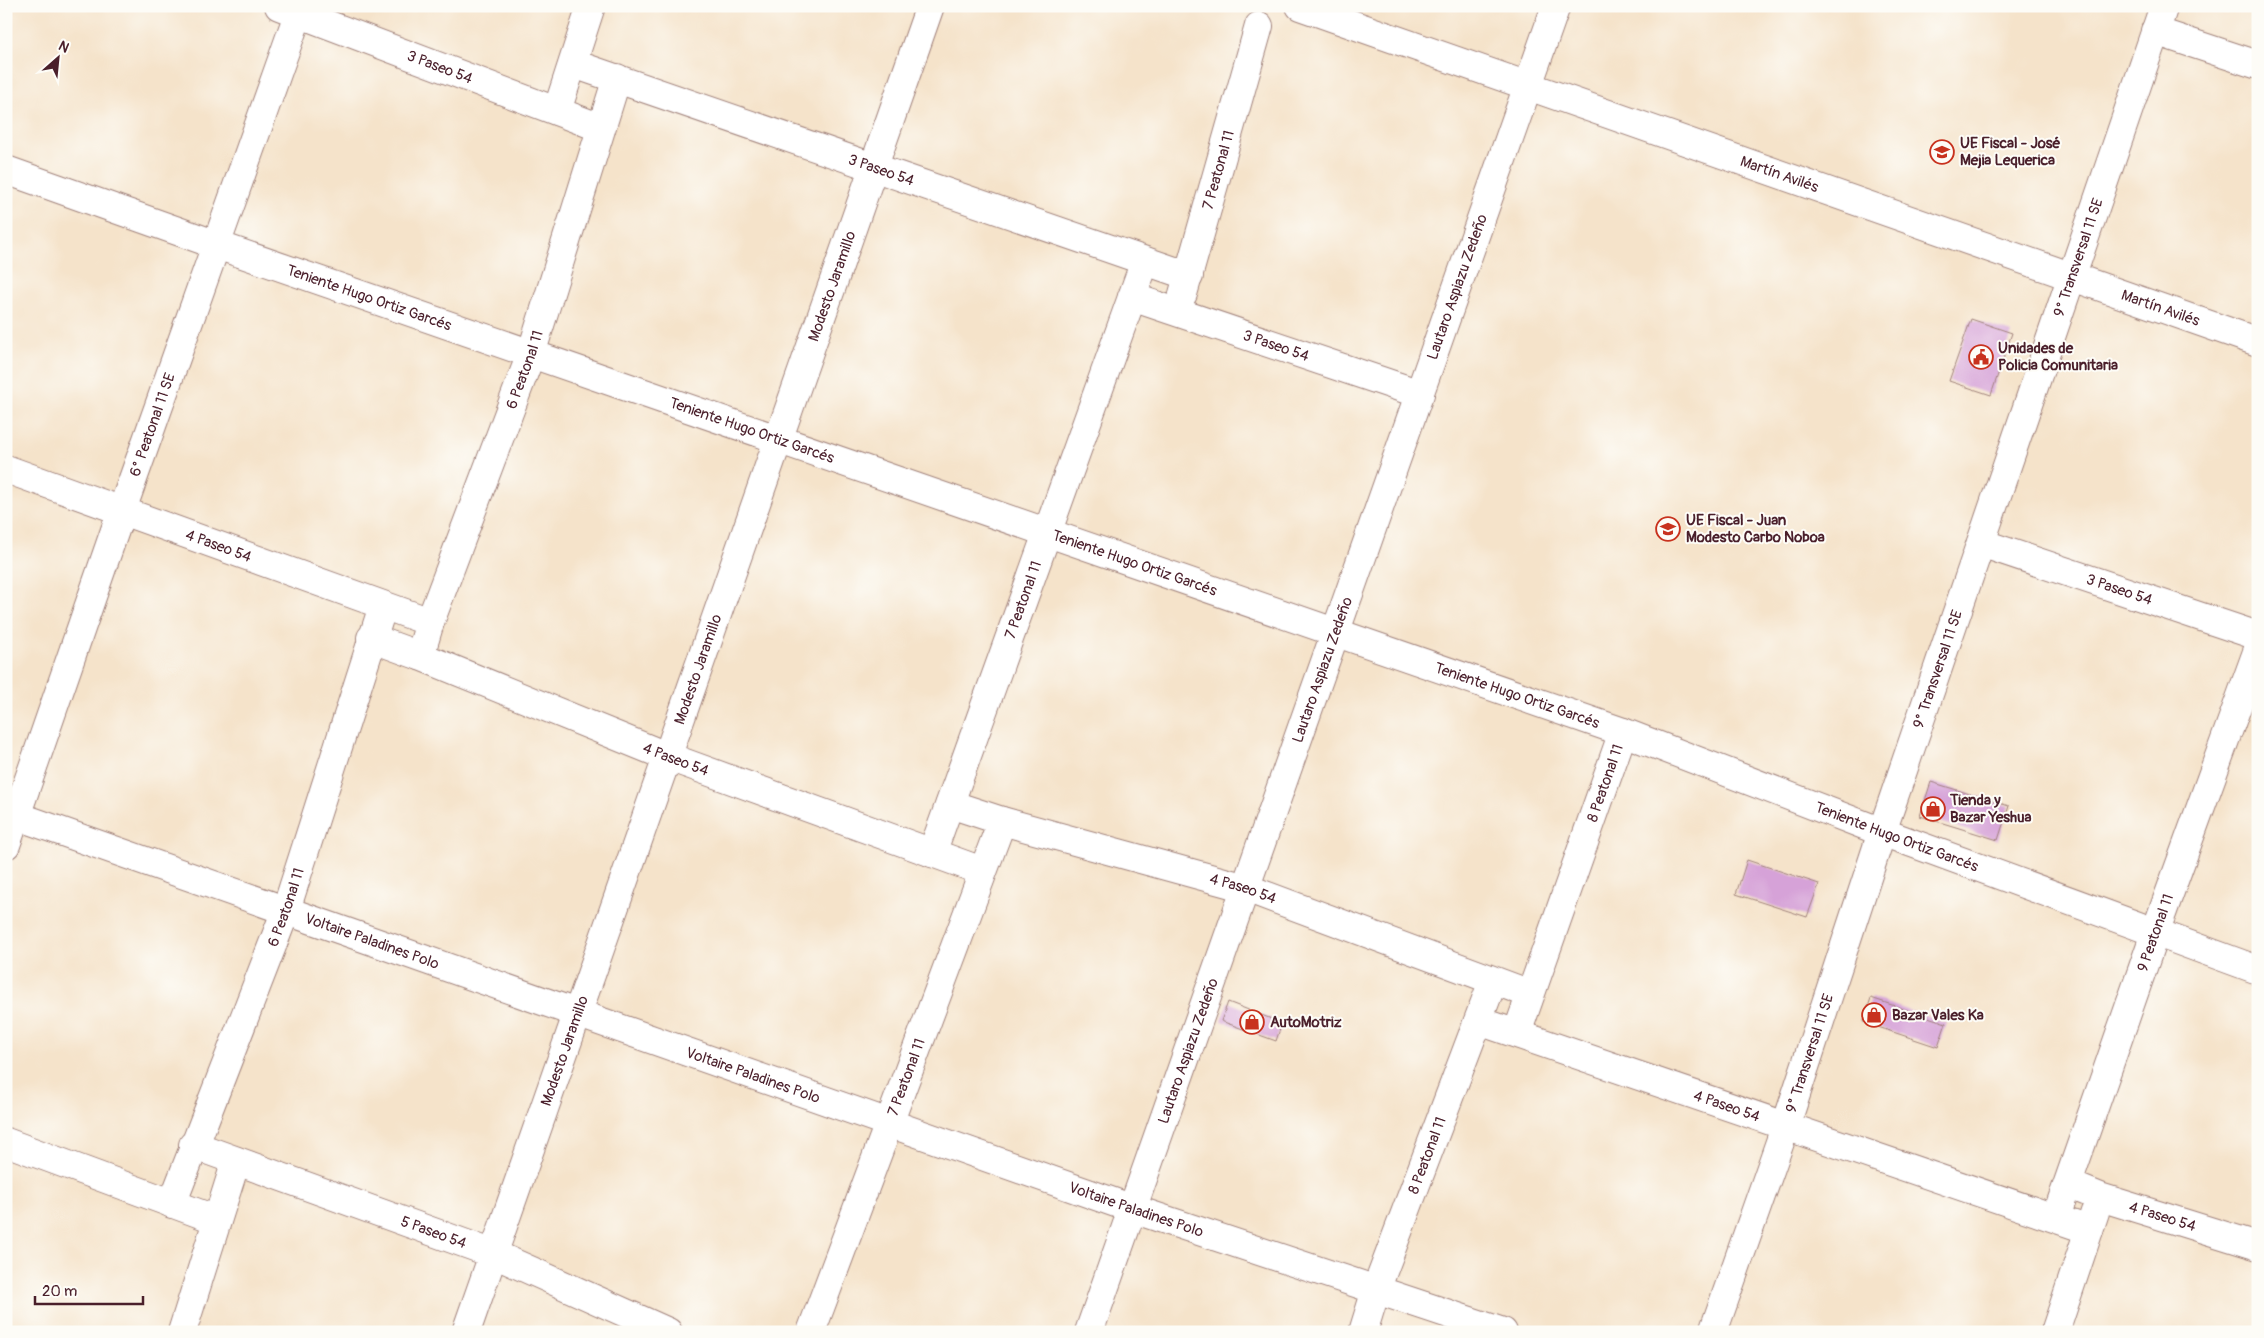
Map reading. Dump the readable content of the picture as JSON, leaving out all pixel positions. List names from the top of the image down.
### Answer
{
  "streets": {
    "street": [
      "3 Paseo 54",
      "7 Peatonal 11",
      "Martín Avilés",
      "9° Transversal 11 SE",
      "Modesto Jaramillo",
      "Lautaro Aspiazu Zedeño",
      "Teniente Hugo Ortiz Garcés",
      "6 Peatonal 11",
      "6° Peatonal 11 SE",
      "4 Paseo 54",
      "8 Peatonal 11",
      "9 Peatonal 11",
      "Voltaire Paladines Polo",
      "5 Paseo 54"
    ]
  },
  "crossings": [
    ["3 Paseo 54", "7 Peatonal 11"],
    ["3 Paseo 54", "9° Transversal 11 SE"],
    ["3 Paseo 54", "Modesto Jaramillo"],
    ["3 Paseo 54", "Lautaro Aspiazu Zedeño"],
    ["3 Paseo 54", "6 Peatonal 11"],
    ["3 Paseo 54", "6° Peatonal 11 SE"],
    ["7 Peatonal 11", "Teniente Hugo Ortiz Garcés"],
    ["7 Peatonal 11", "4 Paseo 54"],
    ["7 Peatonal 11", "Voltaire Paladines Polo"],
    ["Martín Avilés", "9° Transversal 11 SE"],
    ["Martín Avilés", "Lautaro Aspiazu Zedeño"],
    ["9° Transversal 11 SE", "Teniente Hugo Ortiz Garcés"],
    ["9° Transversal 11 SE", "4 Paseo 54"],
    ["Modesto Jaramillo", "Teniente Hugo Ortiz Garcés"],
    ["Modesto Jaramillo", "4 Paseo 54"],
    ["Modesto Jaramillo", "Voltaire Paladines Polo"],
    ["Modesto Jaramillo", "5 Paseo 54"],
    ["Lautaro Aspiazu Zedeño", "Teniente Hugo Ortiz Garcés"],
    ["Lautaro Aspiazu Zedeño", "4 Paseo 54"],
    ["Lautaro Aspiazu Zedeño", "Voltaire Paladines Polo"],
    ["Teniente Hugo Ortiz Garcés", "6 Peatonal 11"],
    ["Teniente Hugo Ortiz Garcés", "6° Peatonal 11 SE"],
    ["Teniente Hugo Ortiz Garcés", "8 Peatonal 11"],
    ["Teniente Hugo Ortiz Garcés", "9 Peatonal 11"],
    ["6 Peatonal 11", "4 Paseo 54"],
    ["6 Peatonal 11", "Voltaire Paladines Polo"],
    ["6 Peatonal 11", "5 Paseo 54"],
    ["6° Peatonal 11 SE", "4 Paseo 54"],
    ["6° Peatonal 11 SE", "Voltaire Paladines Polo"],
    ["4 Paseo 54", "8 Peatonal 11"],
    ["4 Paseo 54", "9 Peatonal 11"],
    ["8 Peatonal 11", "Voltaire Paladines Polo"]
  ],
  "places": {
    "school or university": ["UE Fiscal - José Mejia Lequerica", "UE Fiscal - Juan Modesto Carbo Noboa"],
    "public building": ["Unidades de Policia Comunitaria"],
    "shop": ["Tienda y Bazar Yeshua", "Bazar Vales Ka", "AutoMotriz"]
  },
  "scale_bar": "20 m",
  "north": "top right"
}
